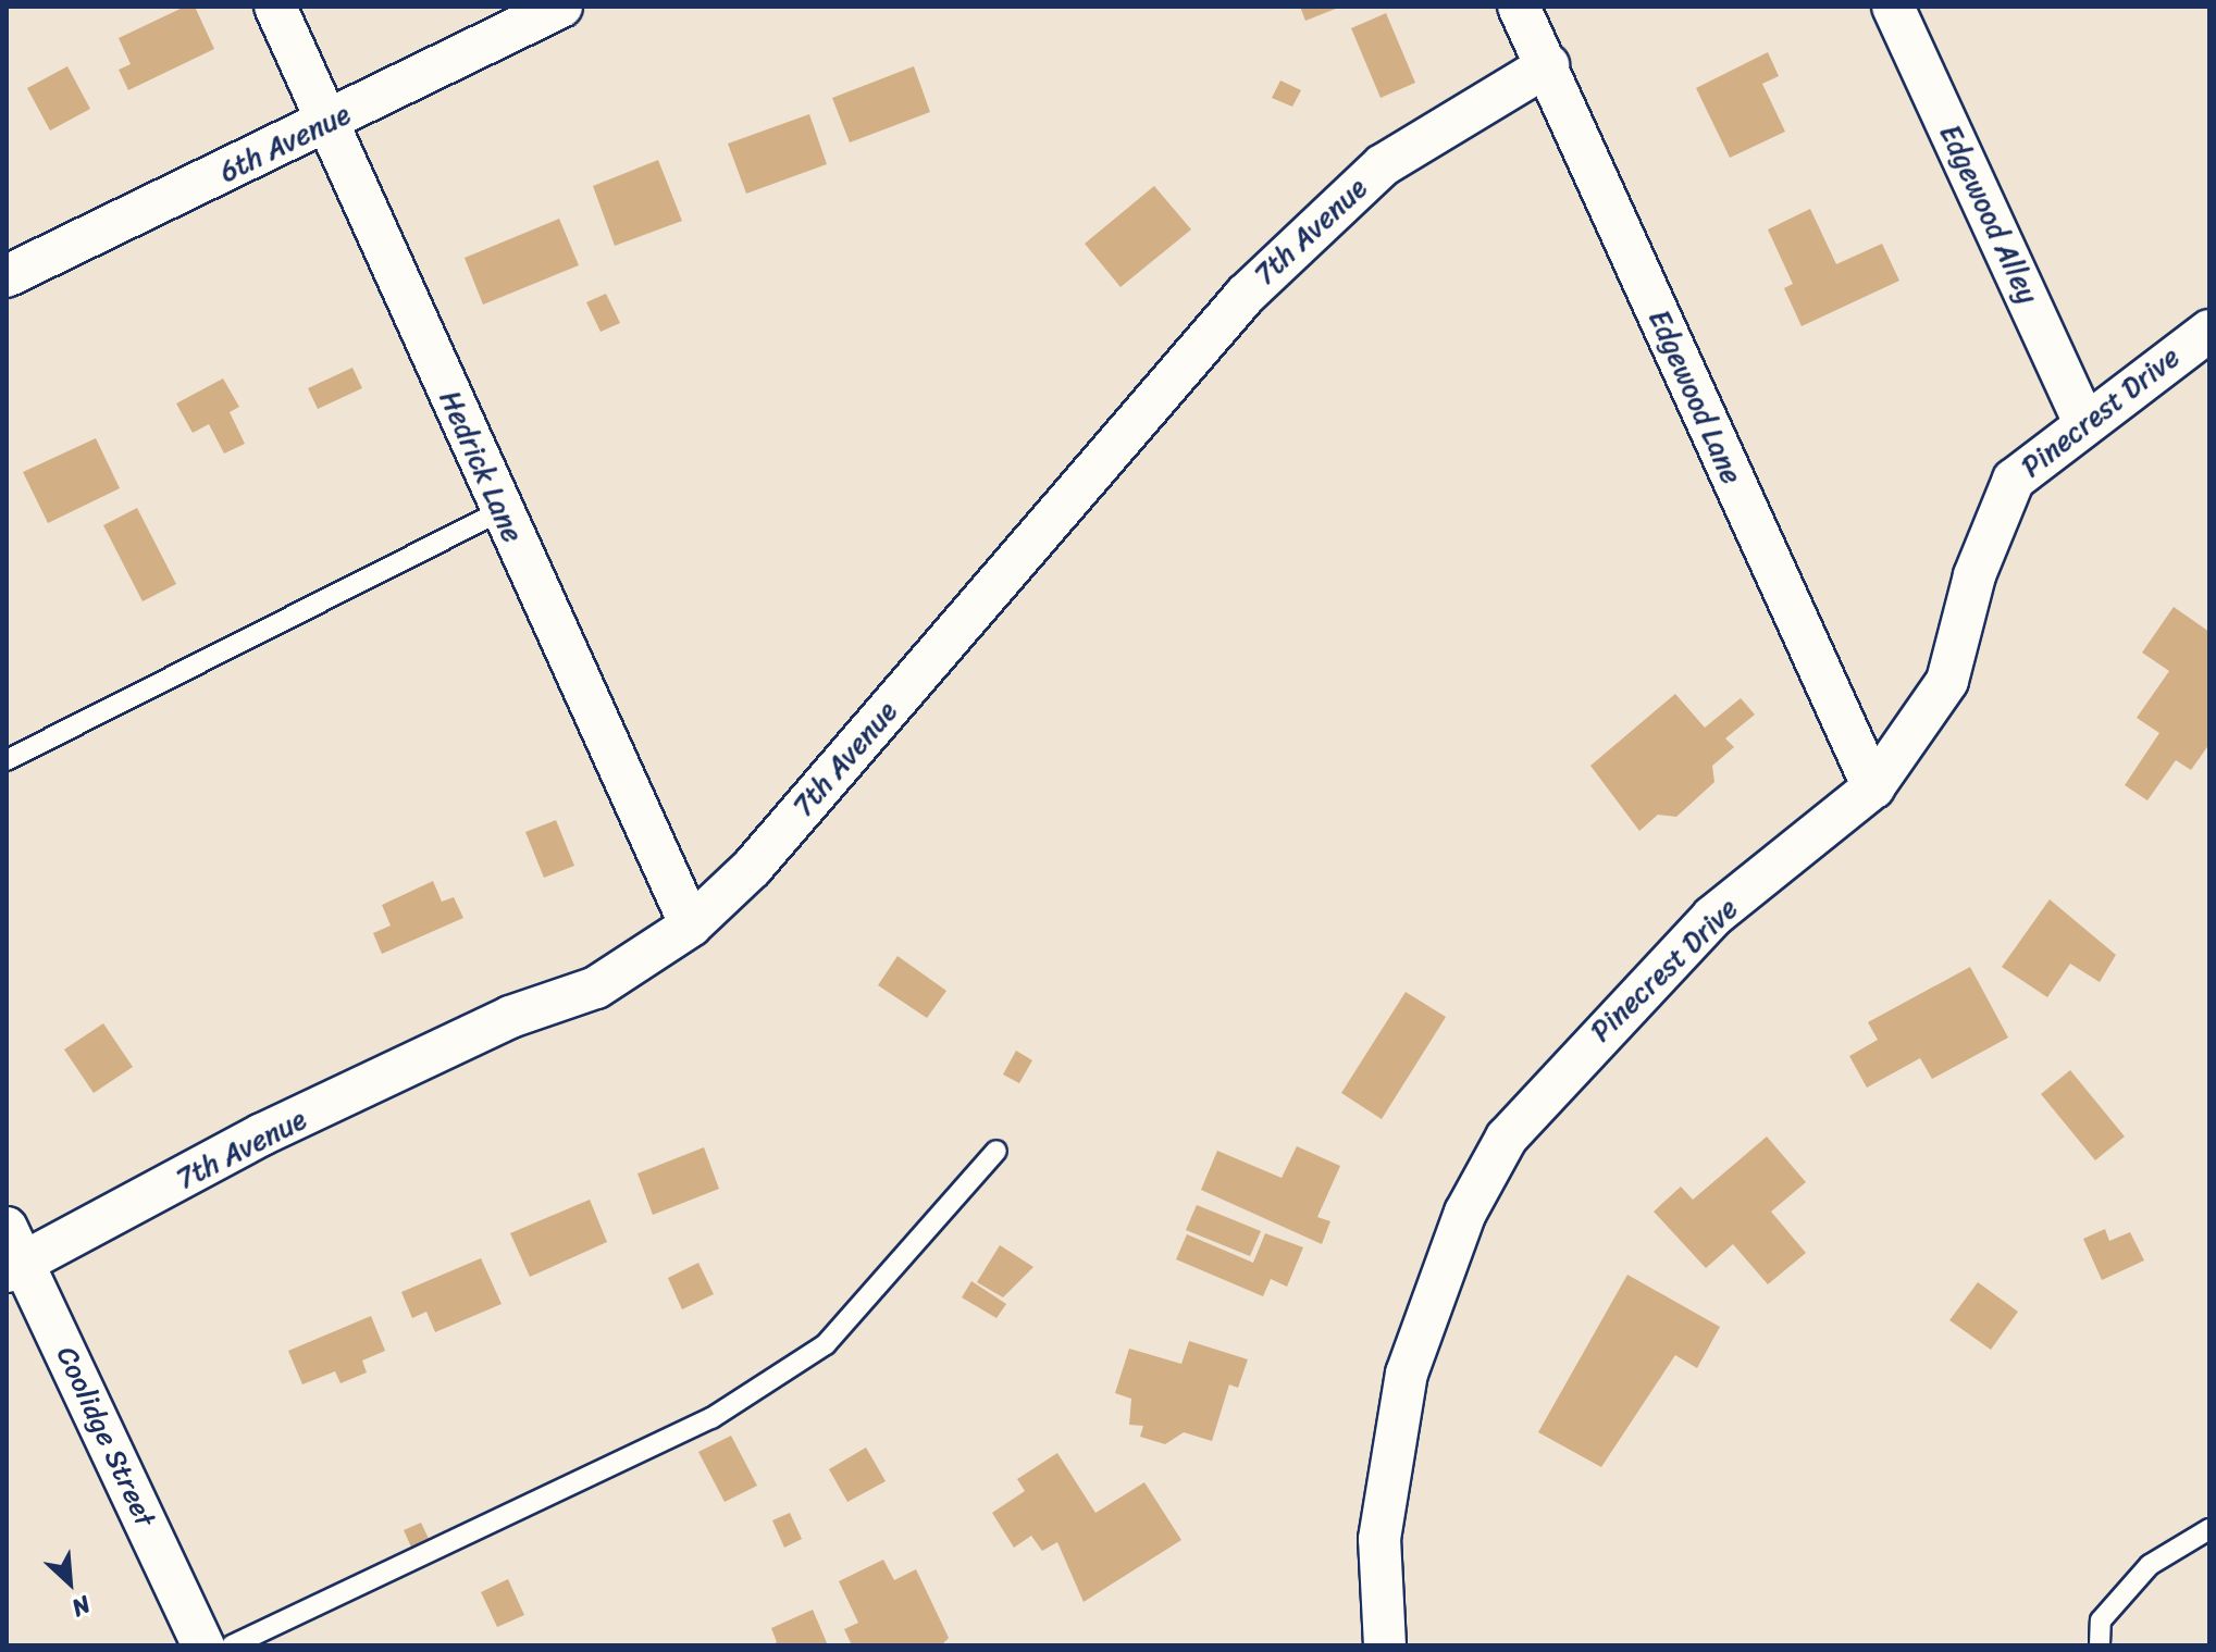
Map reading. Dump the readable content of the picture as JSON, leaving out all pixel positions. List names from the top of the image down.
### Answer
{
  "streets": {
    "street": [
      "6th Avenue",
      "Edgewood Alley",
      "7th Avenue",
      "Edgewood Lane",
      "Pinecrest Drive",
      "Hedrick Lane",
      "Coolidge Street"
    ]
  },
  "crossings": [
    ["6th Avenue", "Hedrick Lane"],
    ["Edgewood Alley", "Pinecrest Drive"],
    ["7th Avenue", "Edgewood Lane"],
    ["7th Avenue", "Hedrick Lane"],
    ["7th Avenue", "Coolidge Street"],
    ["Edgewood Lane", "Pinecrest Drive"]
  ],
  "north": "bottom right"
}
